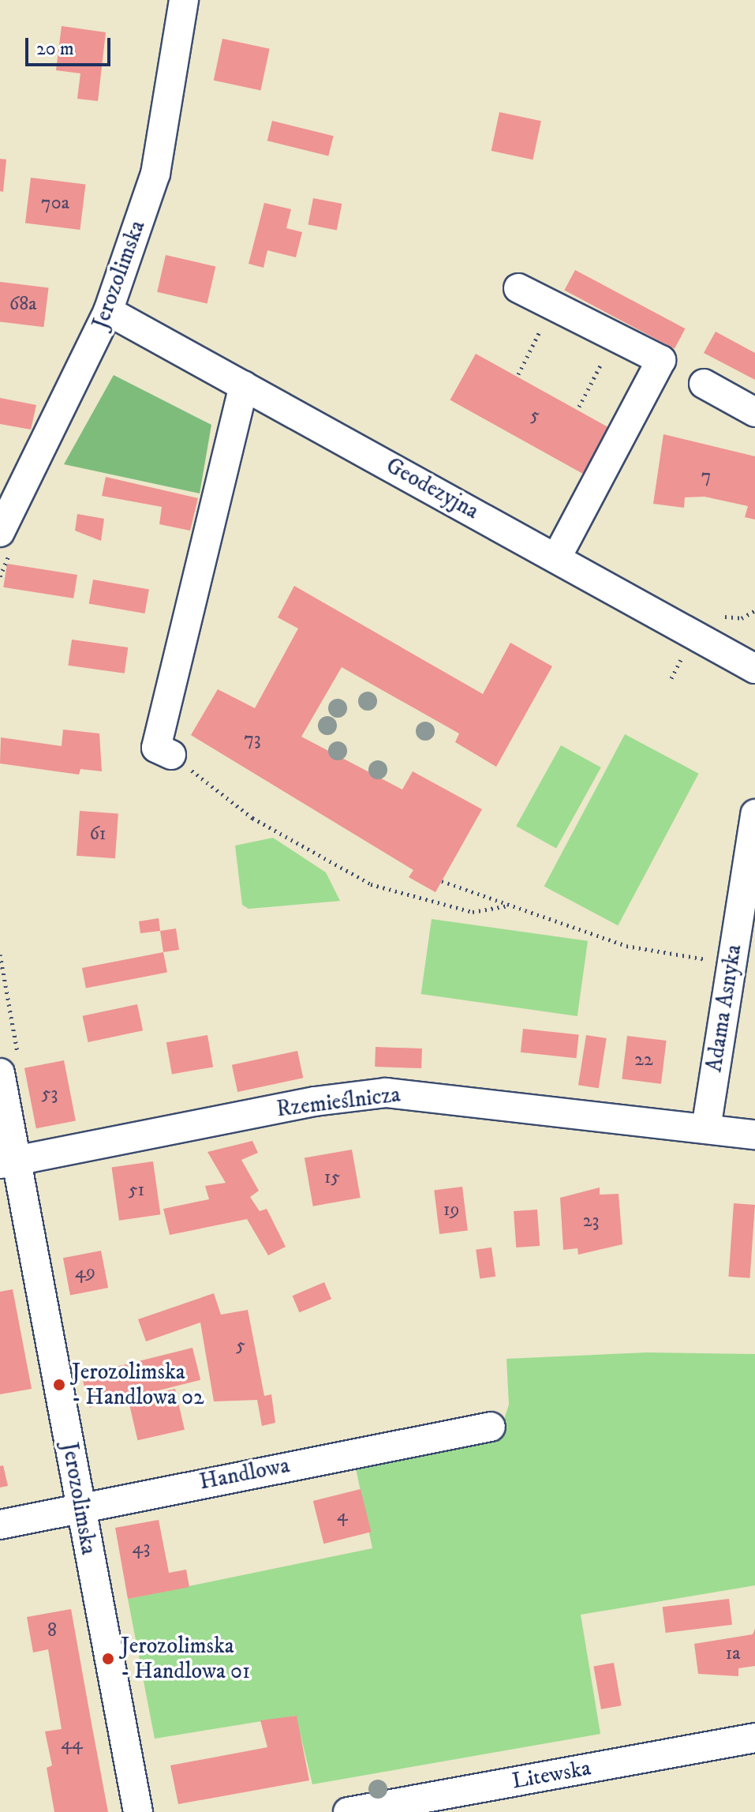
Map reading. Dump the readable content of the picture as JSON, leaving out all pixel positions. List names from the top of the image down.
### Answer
{
  "streets": {
    "street": [
      "Jerozolimska",
      "Geodezyjna",
      "Adama Asnyka",
      "Rzemieślnicza",
      "Handlowa",
      "Litewska"
    ]
  },
  "crossings": [
    ["Jerozolimska", "Geodezyjna"],
    ["Jerozolimska", "Rzemieślnicza"],
    ["Jerozolimska", "Handlowa"],
    ["Adama Asnyka", "Rzemieślnicza"]
  ],
  "places": ["Jerozolimska - Handlowa 02", "Jerozolimska - Handlowa 01"],
  "house_numbers": [
    "70a",
    "68a",
    "5",
    "7",
    "73",
    "61",
    "22",
    "53",
    "15",
    "51",
    "19",
    "23",
    "49",
    "5",
    "4",
    "43",
    "8",
    "1a",
    "44"
  ],
  "scale_bar": "20 m"
}
